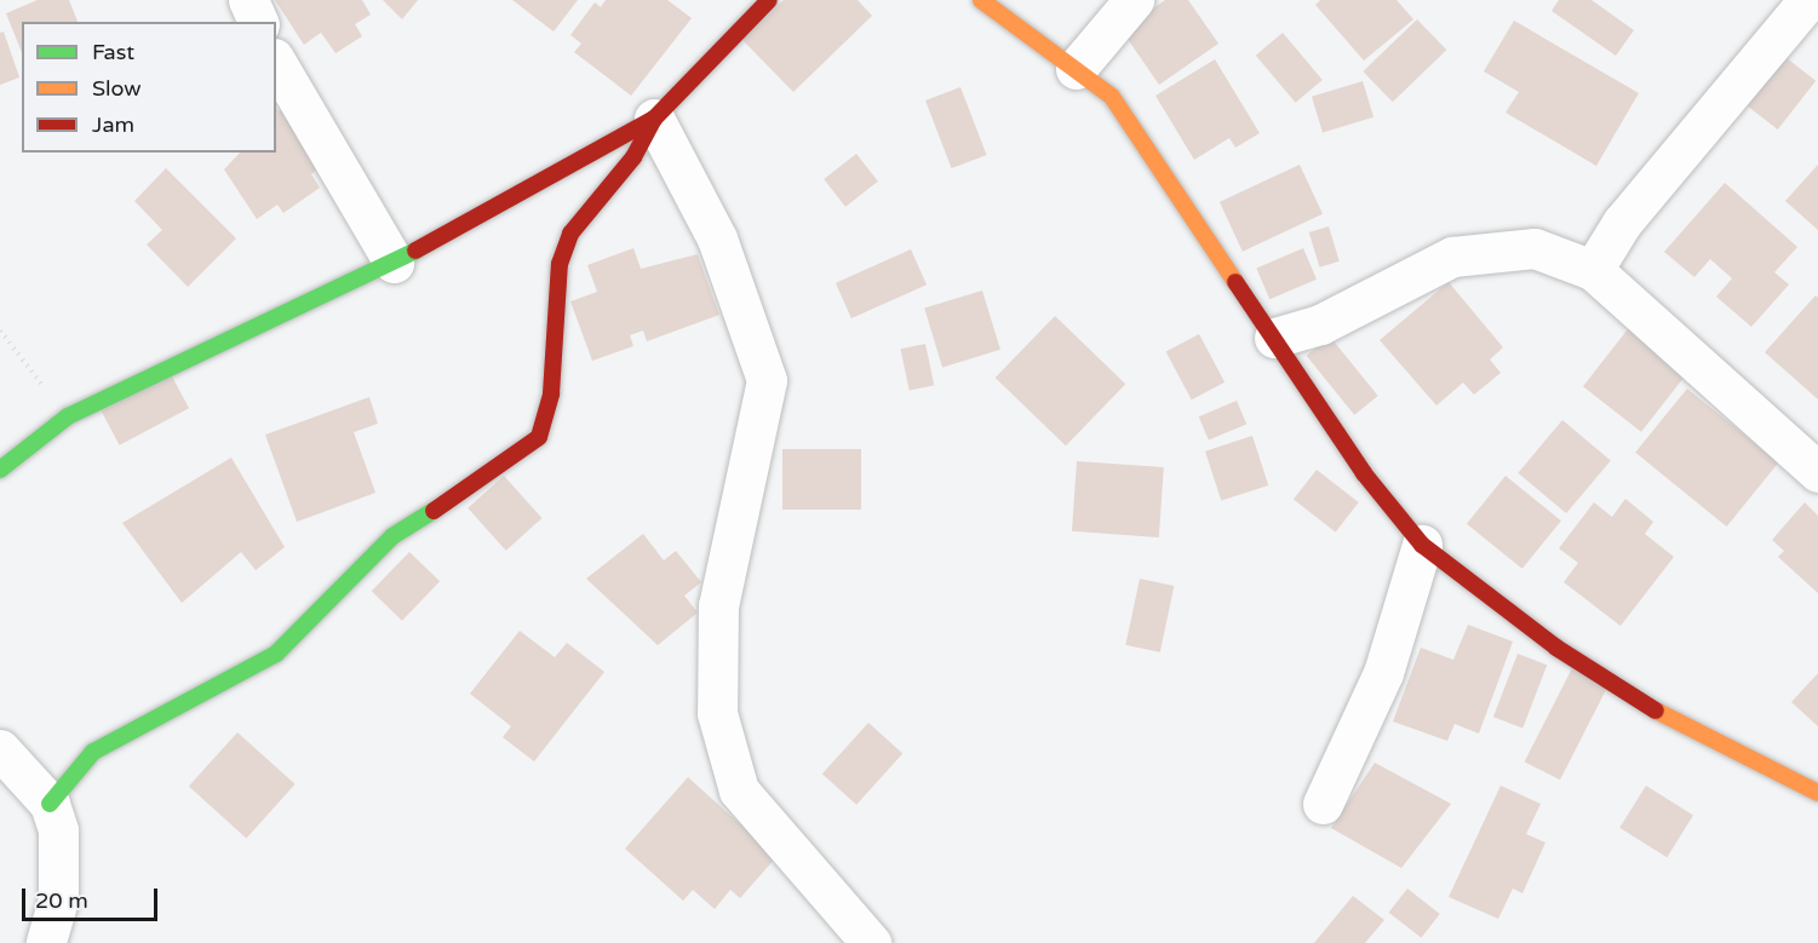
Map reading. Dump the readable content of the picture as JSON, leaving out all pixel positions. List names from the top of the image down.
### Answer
{
  "legend": ["Fast", "Slow", "Jam"],
  "scale_bar": "20 m"
}
